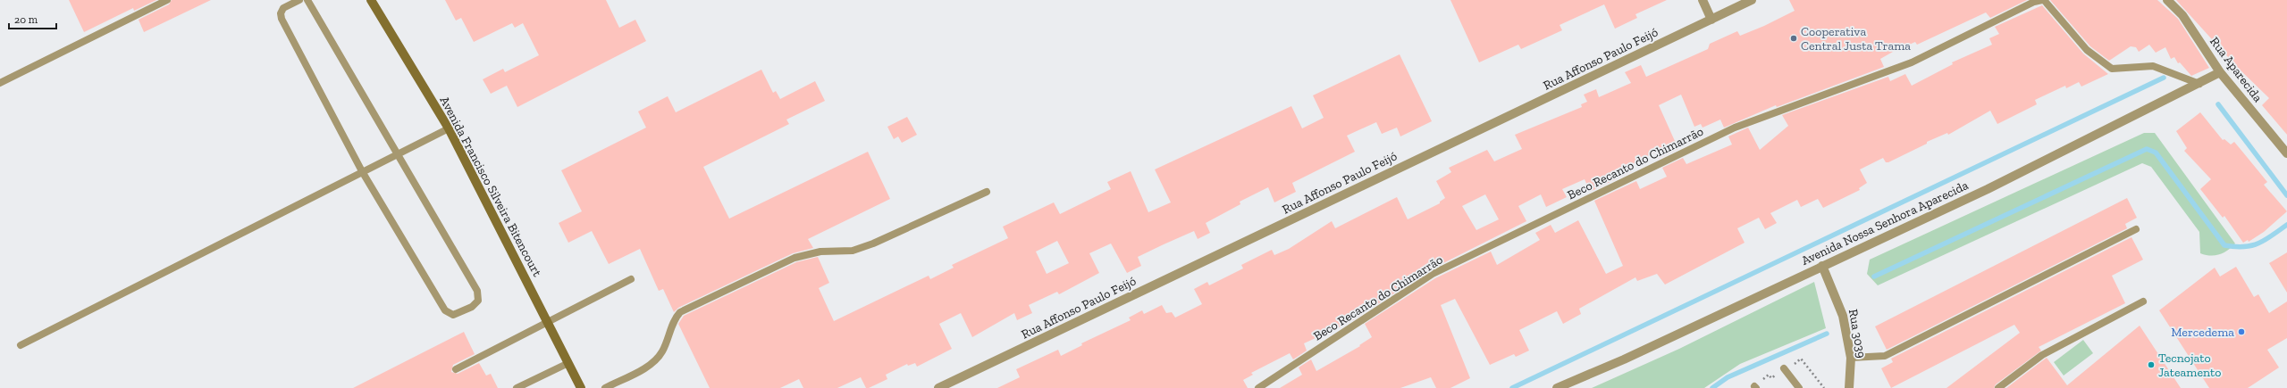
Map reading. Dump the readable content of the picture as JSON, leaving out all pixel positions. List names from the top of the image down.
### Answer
{
  "streets": {
    "main road": ["Avenida Francisco Silveira Bitencourt"],
    "street": [
      "Rua Affonso Paulo Feijó",
      "Rua Aparecida",
      "Avenida Nossa Senhora Aparecida",
      "Rua 3039"
    ],
    "lane": ["Beco Recanto do Chimarrão"]
  },
  "crossings": [
    ["Rua Aparecida", "Avenida Nossa Senhora Aparecida"],
    ["Beco Recanto do Chimarrão", "Avenida Nossa Senhora Aparecida"],
    ["Avenida Nossa Senhora Aparecida", "Rua 3039"]
  ],
  "places": ["Cooperativa Central Justa Trama", "Mercedema", "Tecnojato Jateamento"],
  "scale_bar": "20 m"
}
